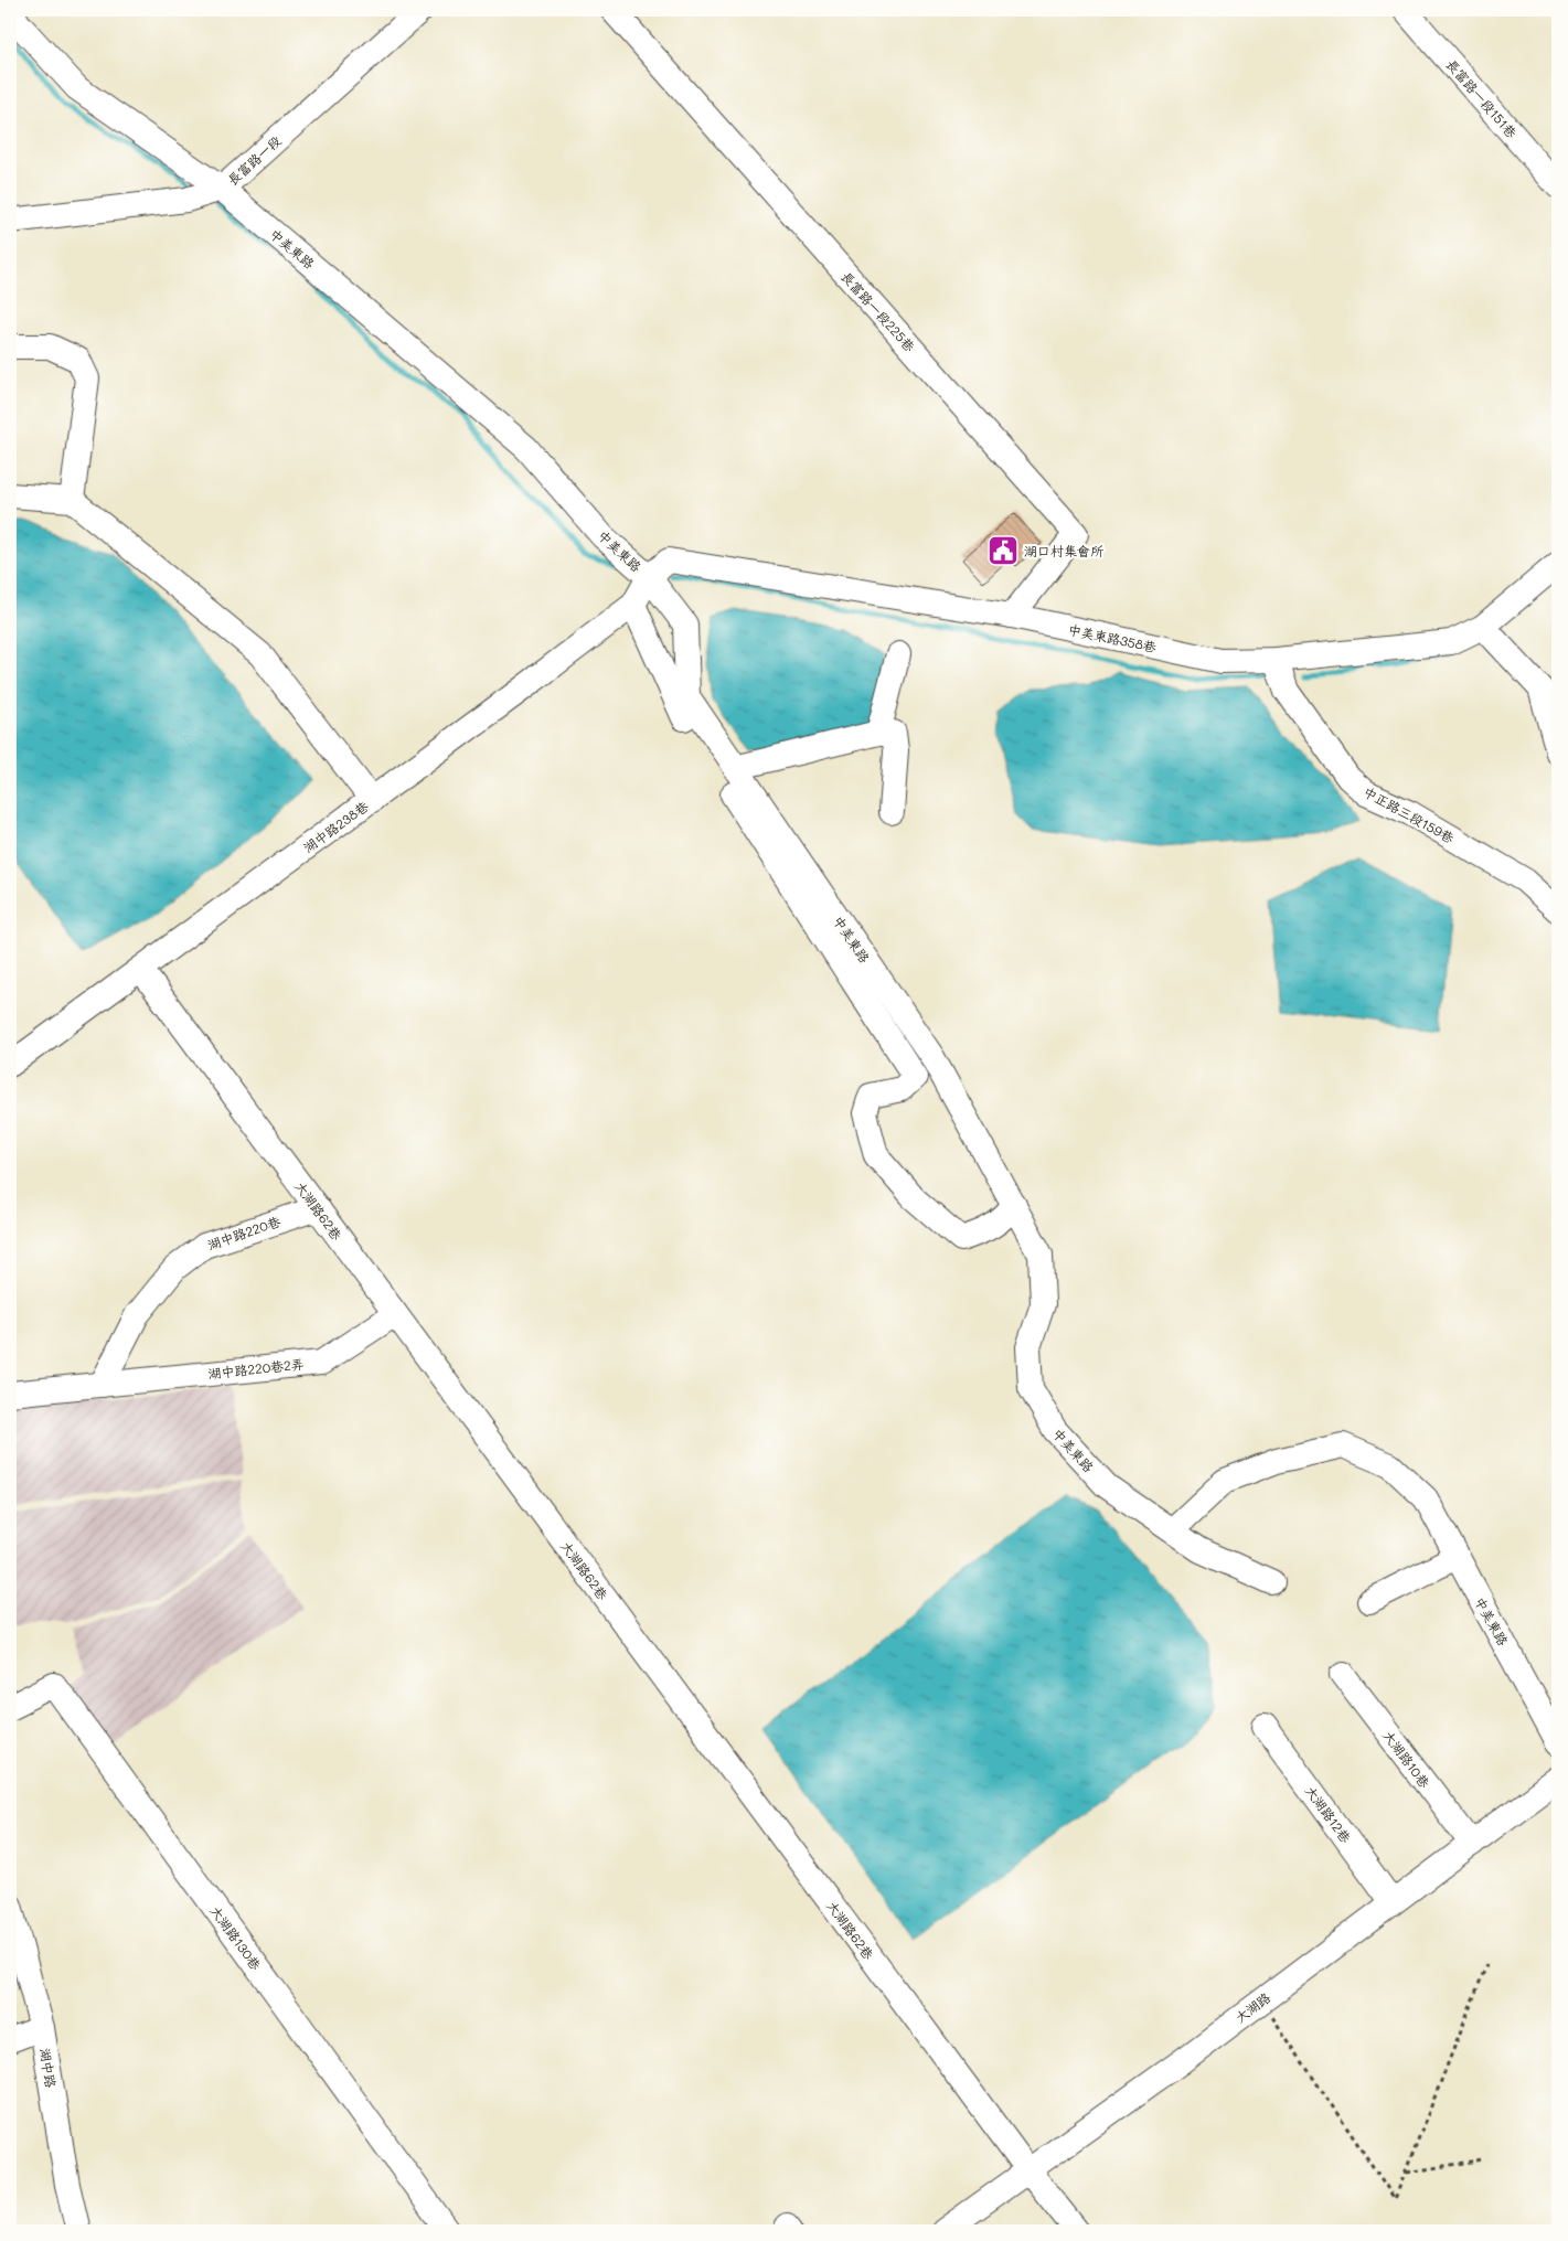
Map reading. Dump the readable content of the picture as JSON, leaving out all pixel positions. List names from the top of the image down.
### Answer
{
  "streets": {
    "street": [
      "長富路一段151巷",
      "長富路一段",
      "中美東路",
      "長富路一段225巷",
      "中美東路358巷",
      "中正路三段159巷",
      "湖中路238巷",
      "大湖路62巷",
      "湖中路220巷",
      "湖中路220巷2弄",
      "大湖路10巷",
      "大湖路12巷",
      "大湖路130巷",
      "大湖路",
      "湖中路"
    ]
  },
  "crossings": [
    ["長富路一段", "中美東路"],
    ["中美東路", "中美東路358巷"],
    ["中美東路", "湖中路238巷"],
    ["長富路一段225巷", "中美東路358巷"],
    ["中美東路358巷", "中正路三段159巷"],
    ["中美東路358巷", "湖中路238巷"],
    ["湖中路238巷", "大湖路62巷"],
    ["大湖路62巷", "湖中路220巷"],
    ["大湖路62巷", "湖中路220巷2弄"],
    ["大湖路62巷", "大湖路"],
    ["湖中路220巷", "湖中路220巷2弄"],
    ["大湖路10巷", "大湖路"],
    ["大湖路12巷", "大湖路"]
  ],
  "places": {
    "public building": ["湖口村集會所"]
  }
}
